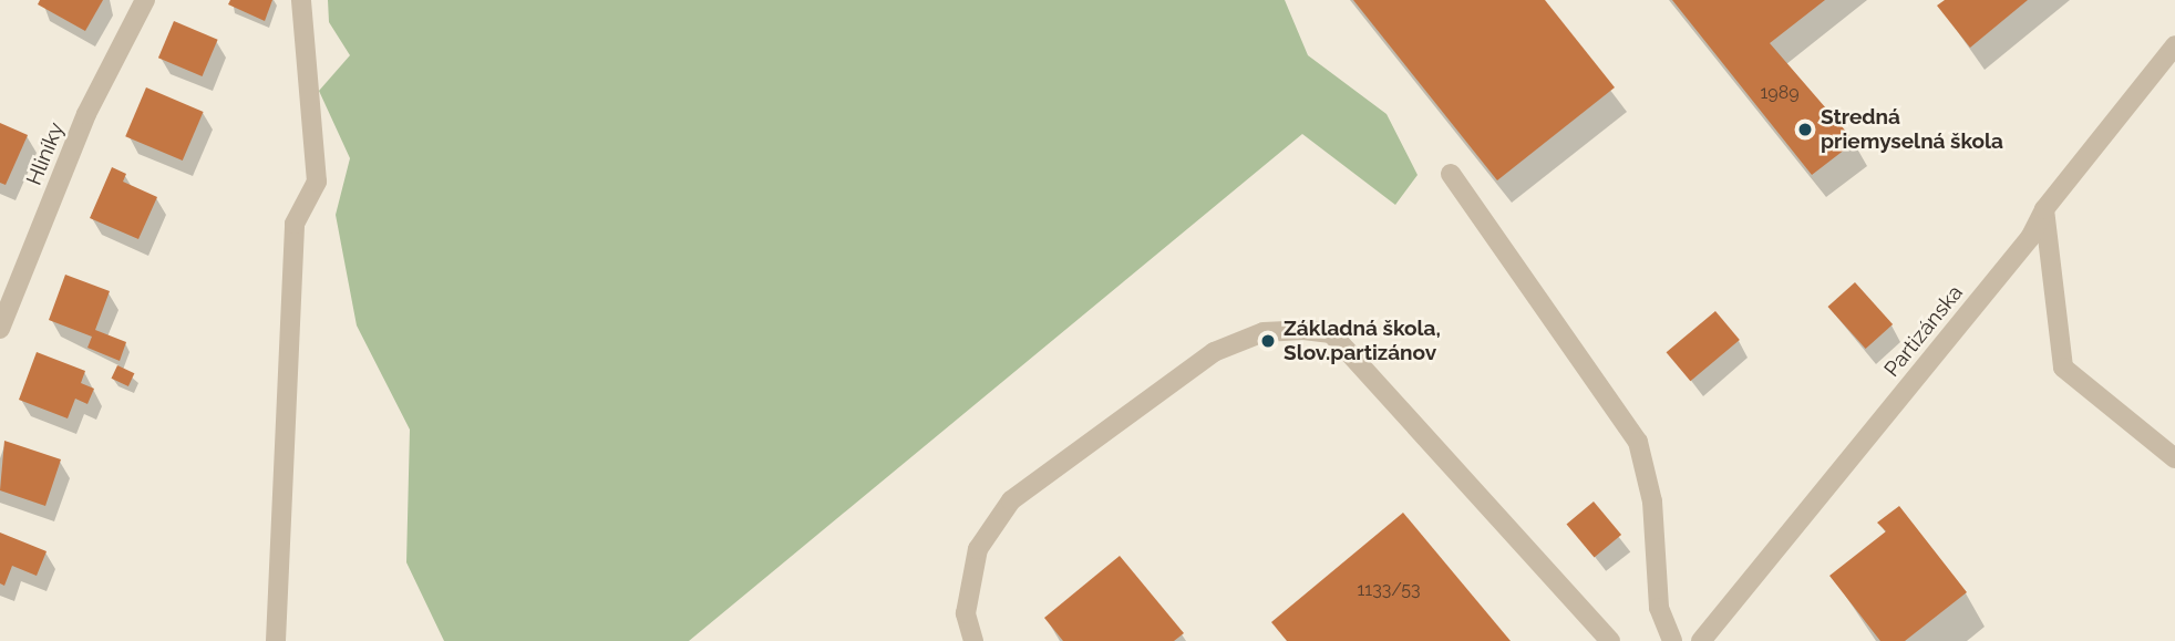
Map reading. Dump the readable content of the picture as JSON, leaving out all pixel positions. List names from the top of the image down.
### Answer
{
  "streets": {
    "street": ["Hliníky", "Partizánska"]
  },
  "places": ["Stredná priemyselná škola", "Základná škola, Slov.partizánov"],
  "house_numbers": ["1989", "1133/53"]
}
